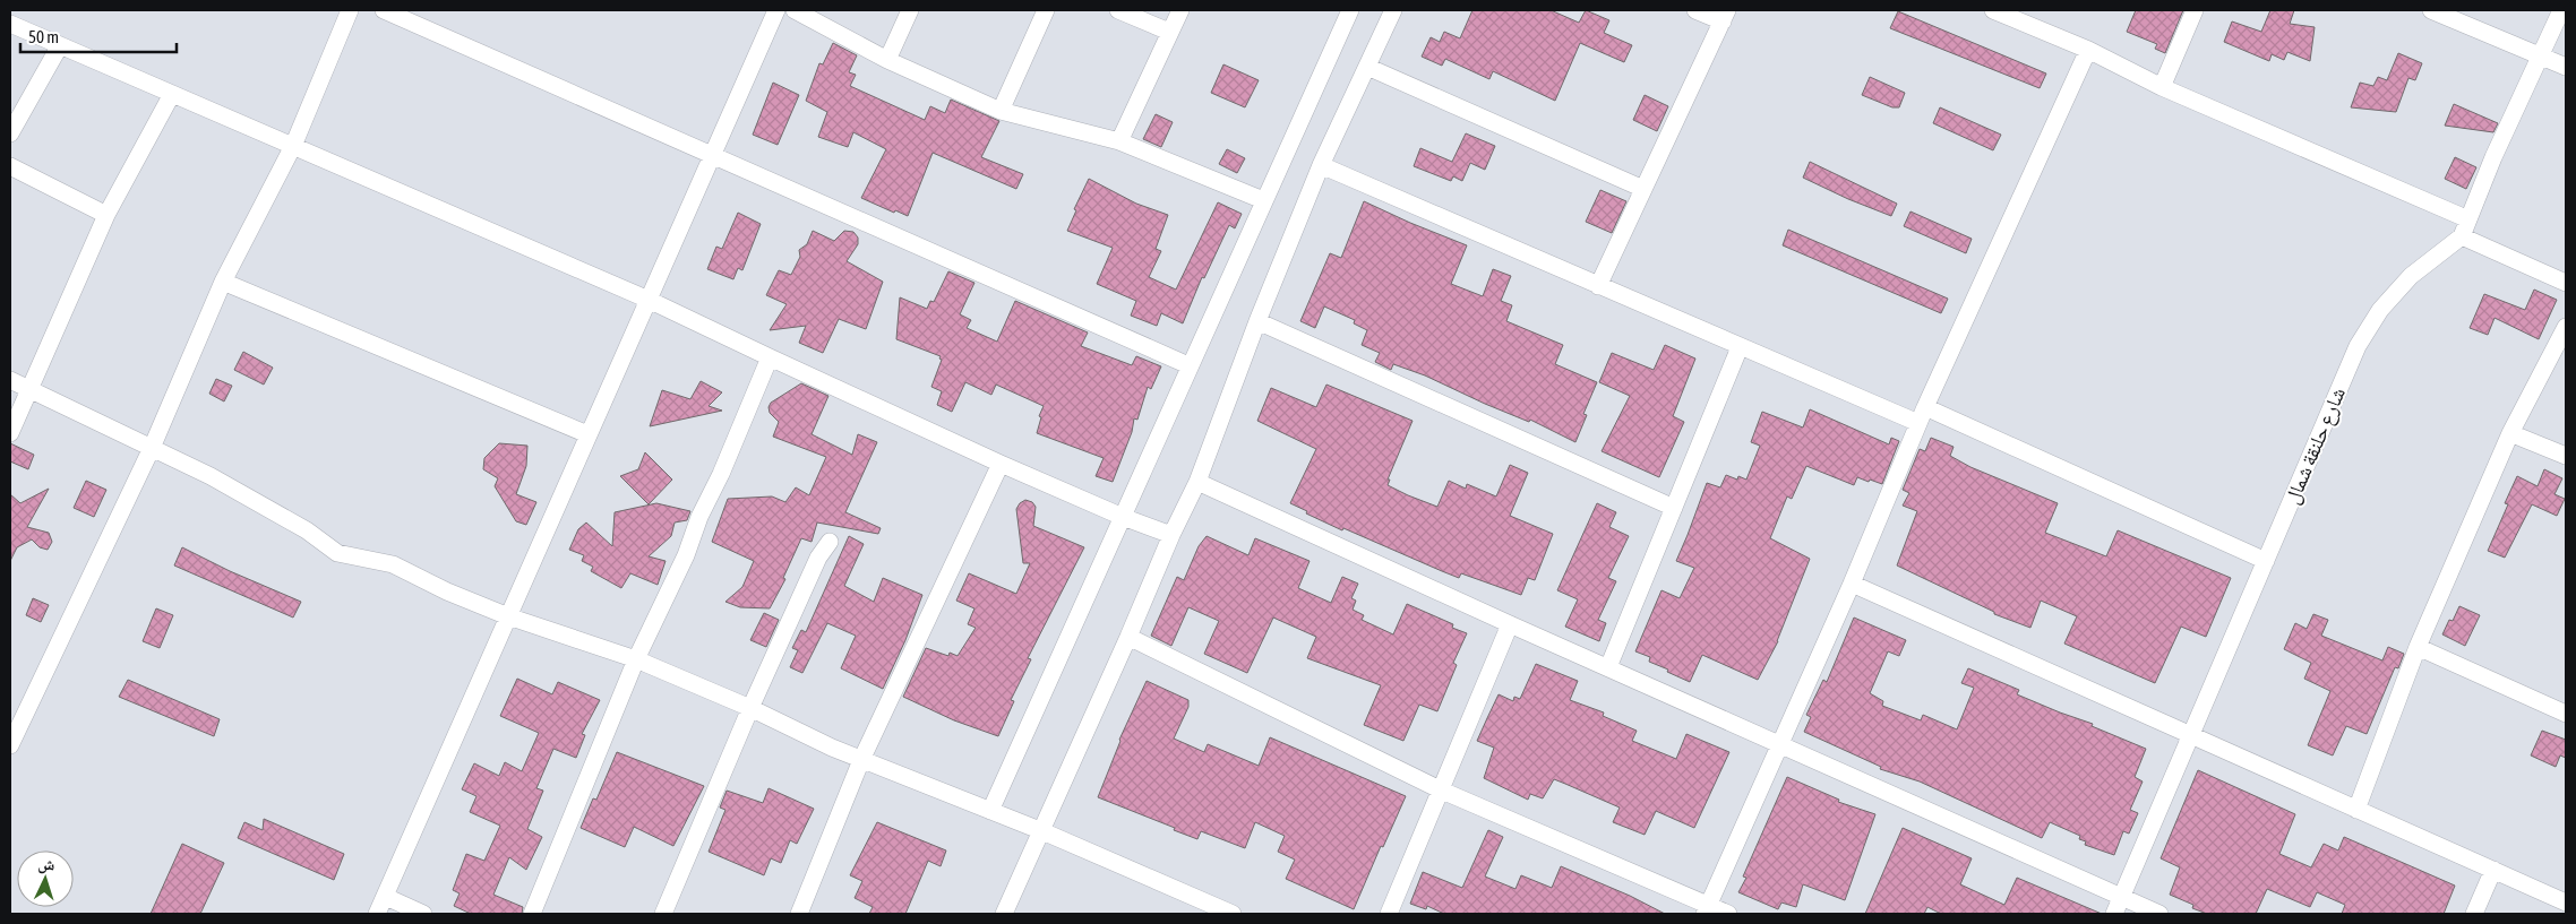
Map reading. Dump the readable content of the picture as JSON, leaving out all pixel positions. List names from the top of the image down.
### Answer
{
  "streets": {
    "street": ["شارع حلنقة شمال"]
  },
  "scale_bar": "50 m",
  "north": "top"
}
